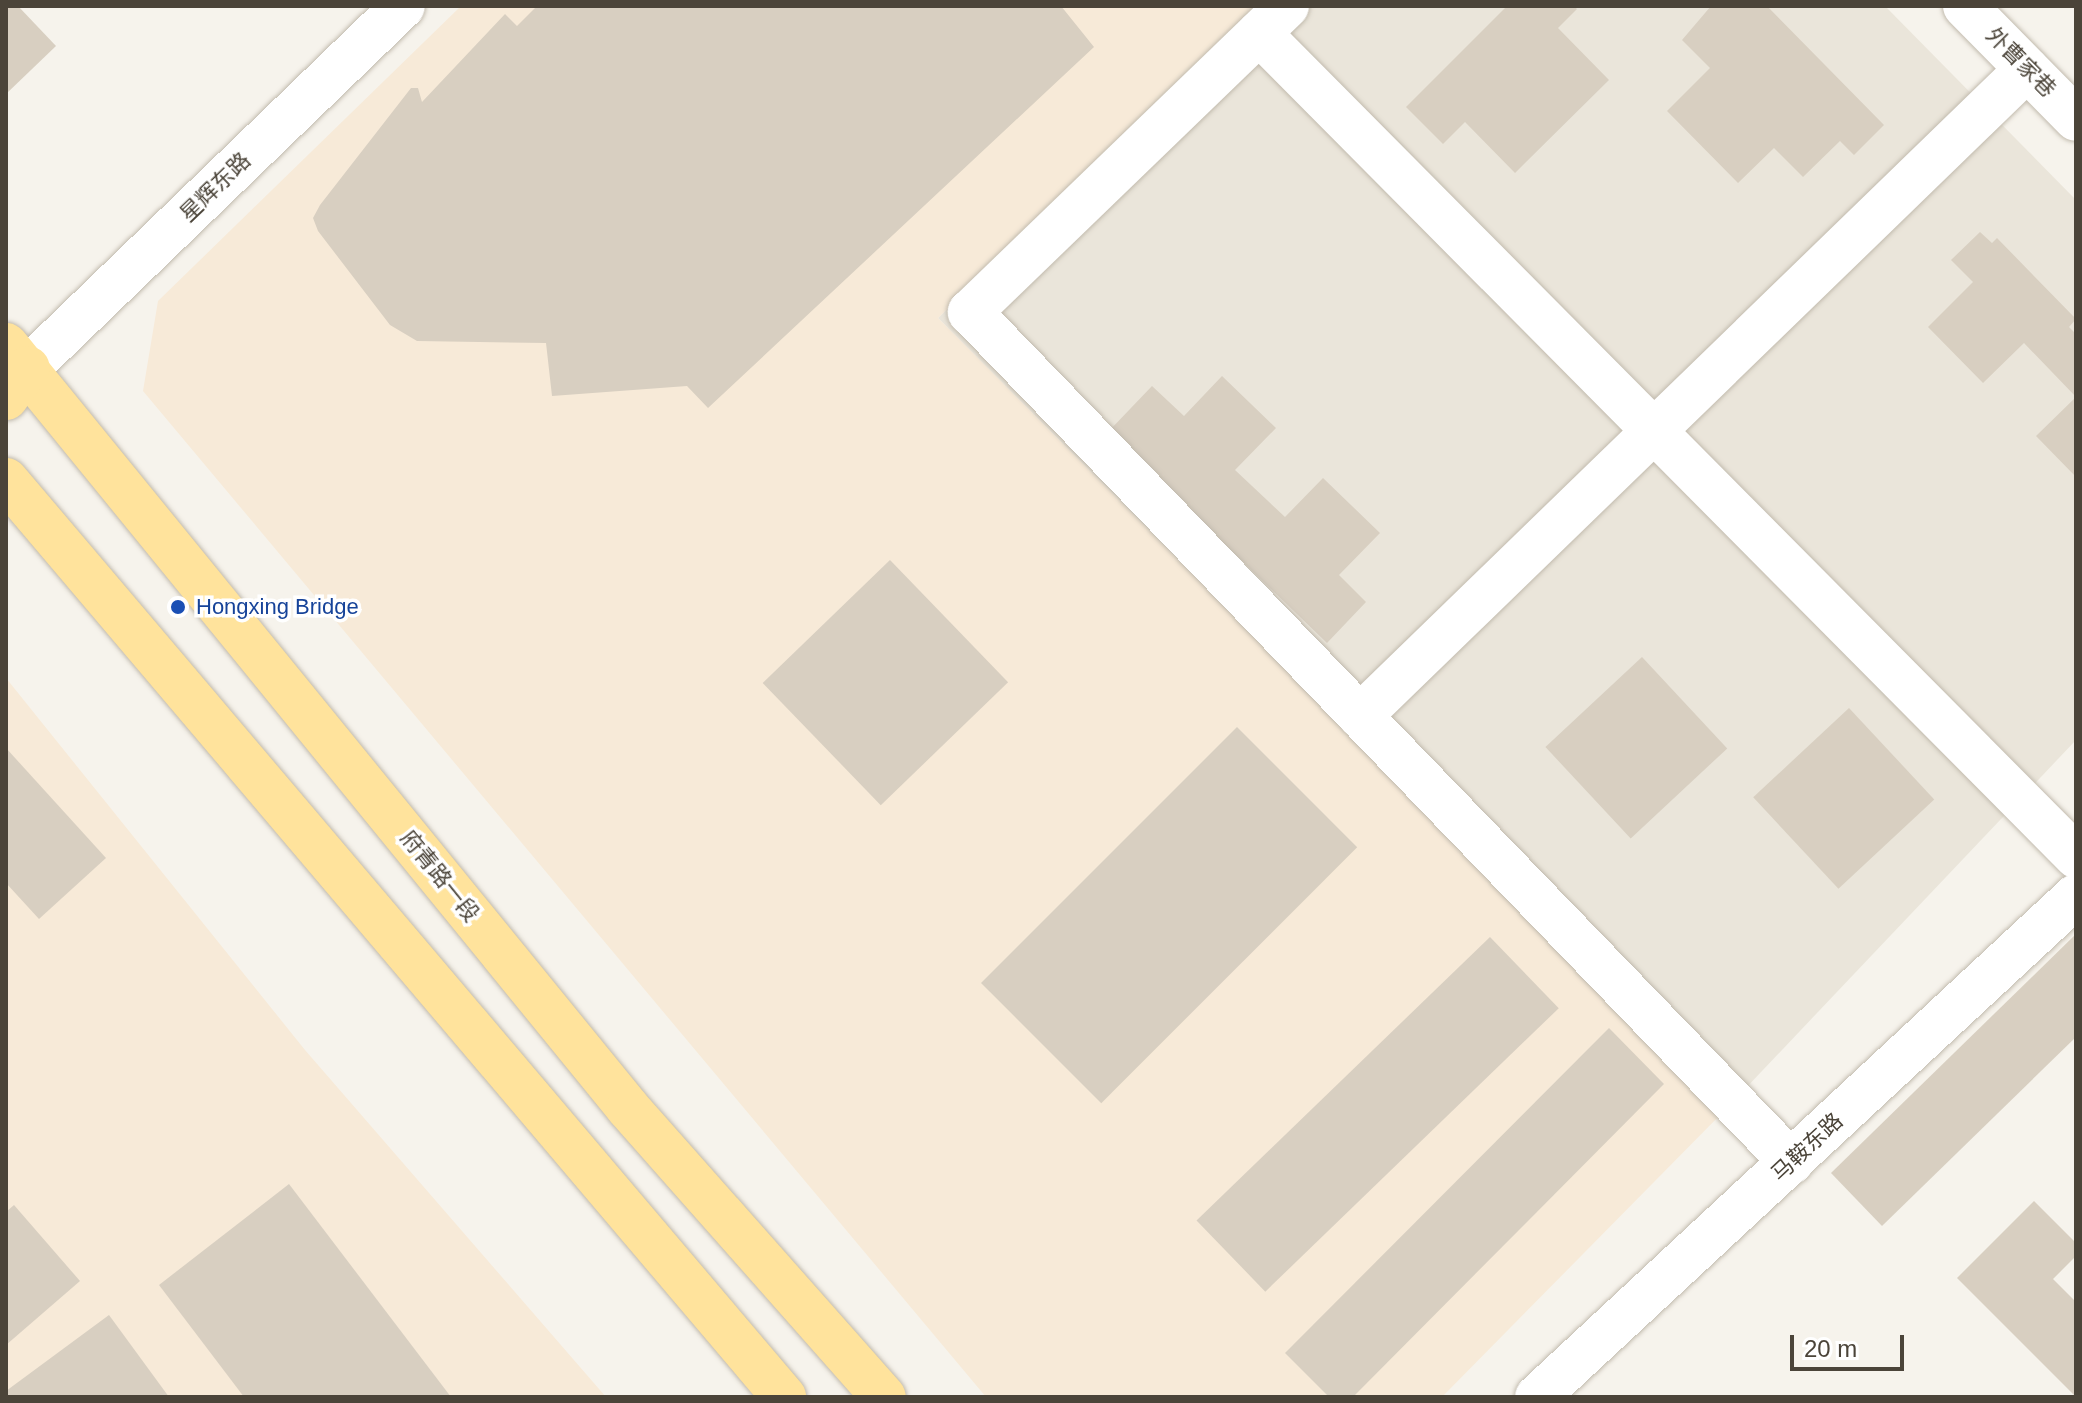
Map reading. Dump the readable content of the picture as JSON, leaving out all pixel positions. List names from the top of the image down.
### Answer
{
  "streets": {
    "main road": ["府青路一段"],
    "street": ["外曹家巷", "星辉东路", "马鞍东路"]
  },
  "crossings": [
    ["星辉东路", "府青路一段"]
  ],
  "places": ["Hongxing Bridge"],
  "scale_bar": "20 m"
}
